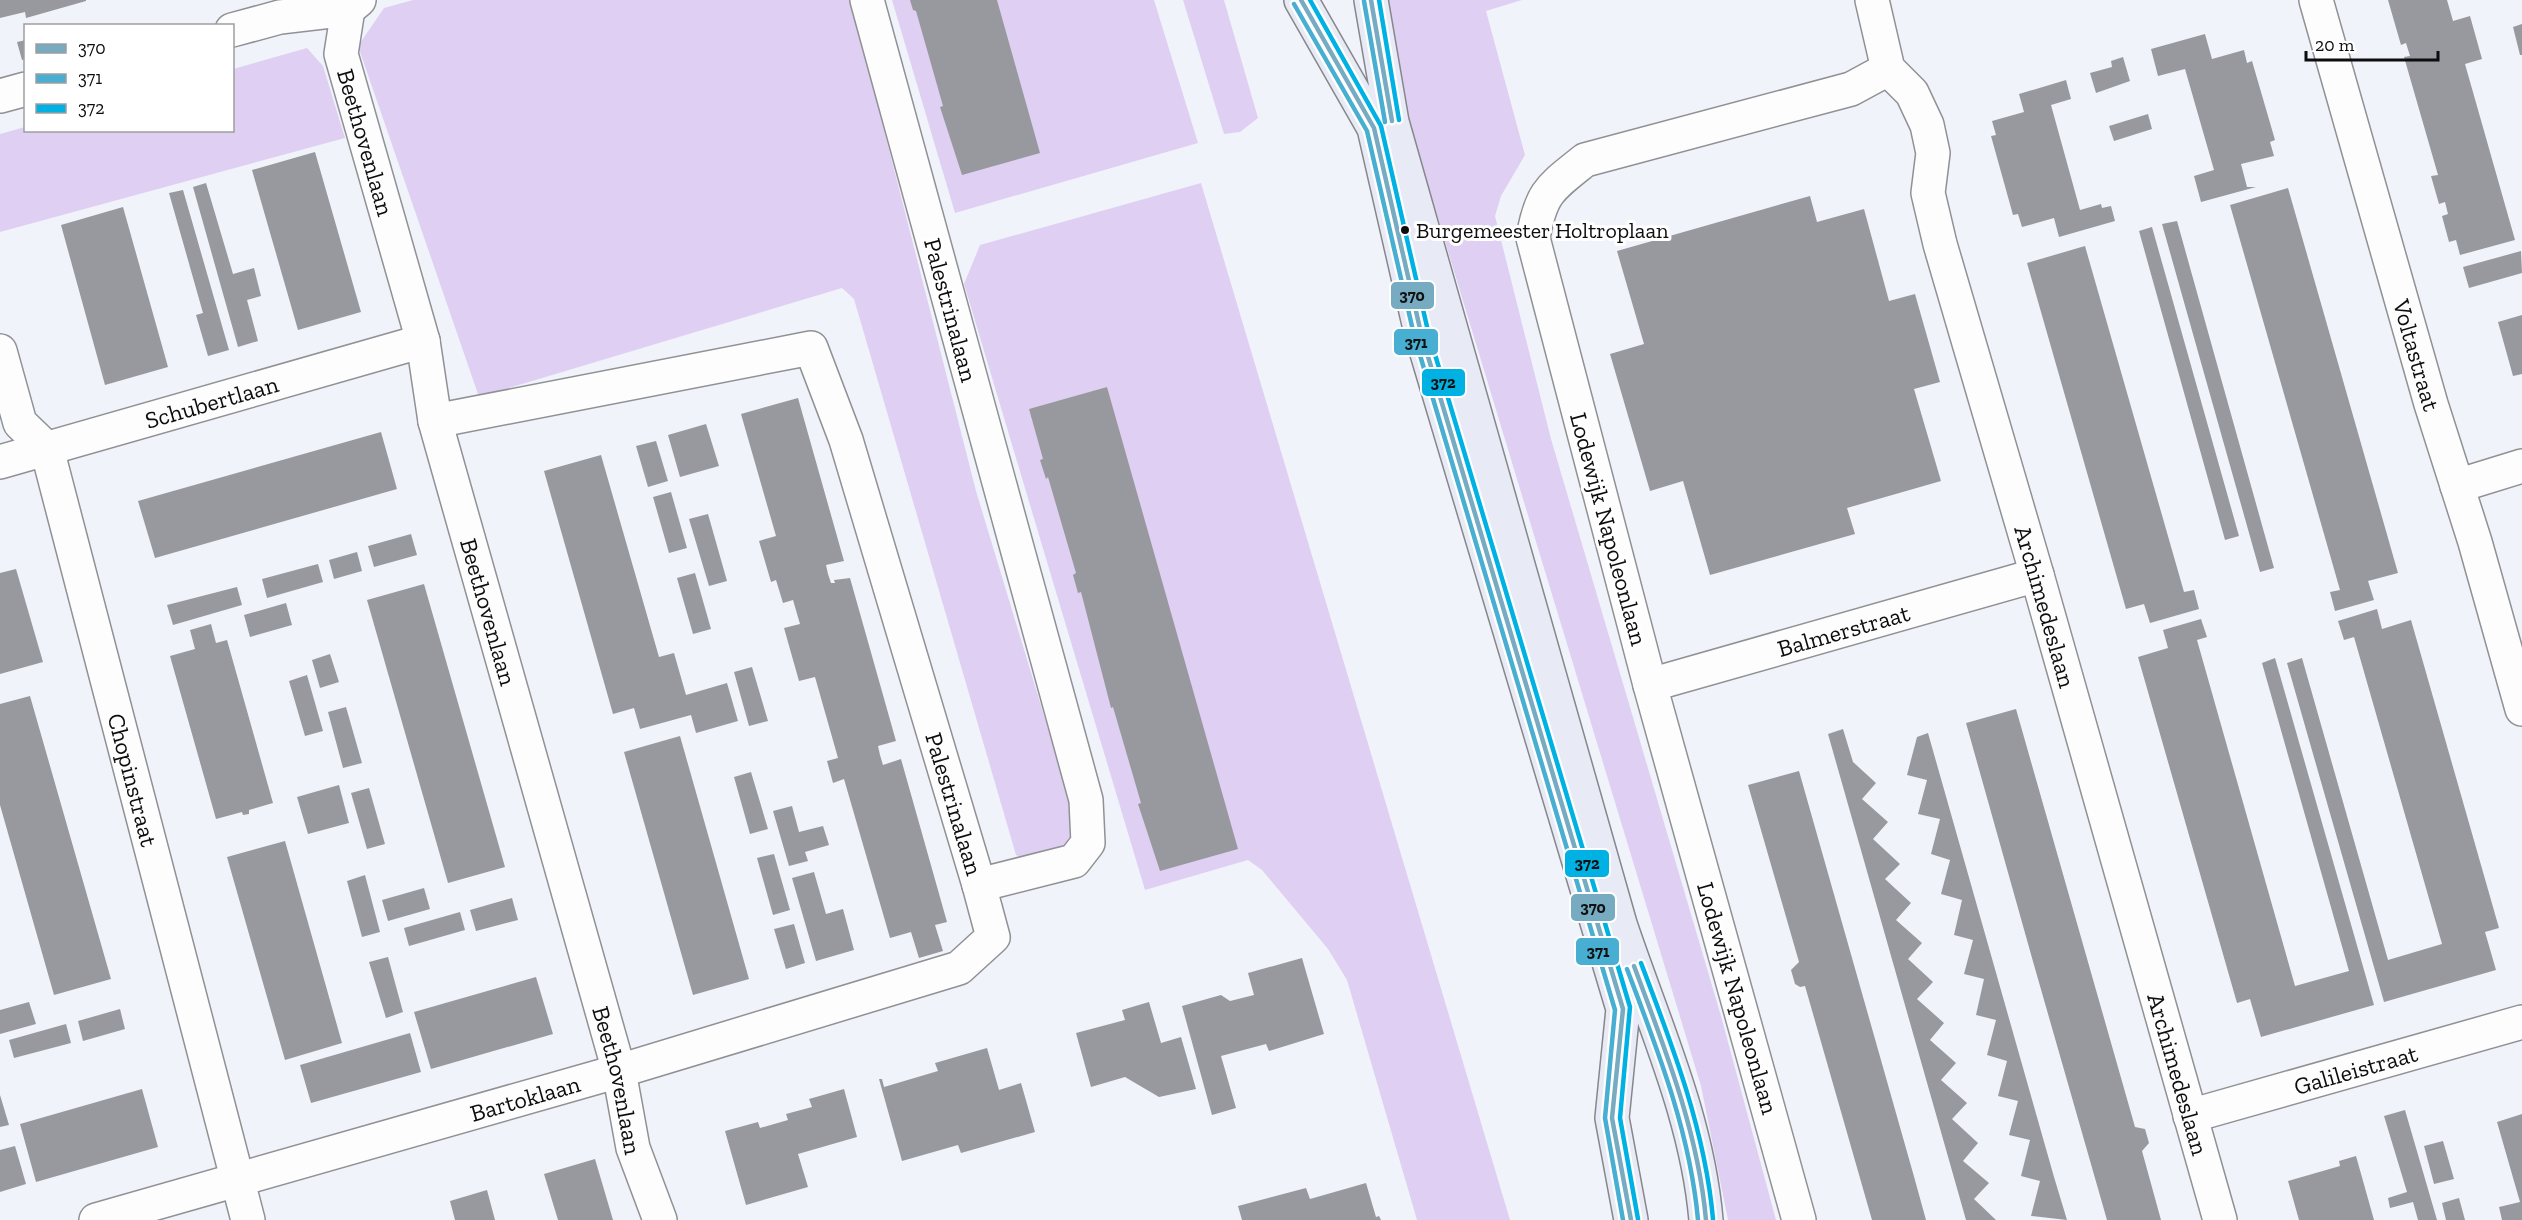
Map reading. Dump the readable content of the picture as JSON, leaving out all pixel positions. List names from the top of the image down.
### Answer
{
  "streets": {
    "street": [
      "Beethovenlaan",
      "Palestrinalaan",
      "Voltastraat",
      "Schubertlaan",
      "Lodewijk Napoleonlaan",
      "Archimedeslaan",
      "Balmerstraat",
      "Chopinstraat",
      "Galileistraat",
      "Bartoklaan"
    ]
  },
  "crossings": [
    ["Beethovenlaan", "Palestrinalaan"],
    ["Beethovenlaan", "Schubertlaan"],
    ["Beethovenlaan", "Bartoklaan"],
    ["Palestrinalaan", "Bartoklaan"],
    ["Schubertlaan", "Chopinstraat"],
    ["Lodewijk Napoleonlaan", "Archimedeslaan"],
    ["Lodewijk Napoleonlaan", "Balmerstraat"],
    ["Archimedeslaan", "Balmerstraat"],
    ["Archimedeslaan", "Galileistraat"],
    ["Chopinstraat", "Bartoklaan"]
  ],
  "places": ["Burgemeester Holtroplaan"],
  "lines": ["transit line 370", "transit line 372", "transit line 371"],
  "legend": ["370", "371", "372"],
  "scale_bar": "20 m"
}
